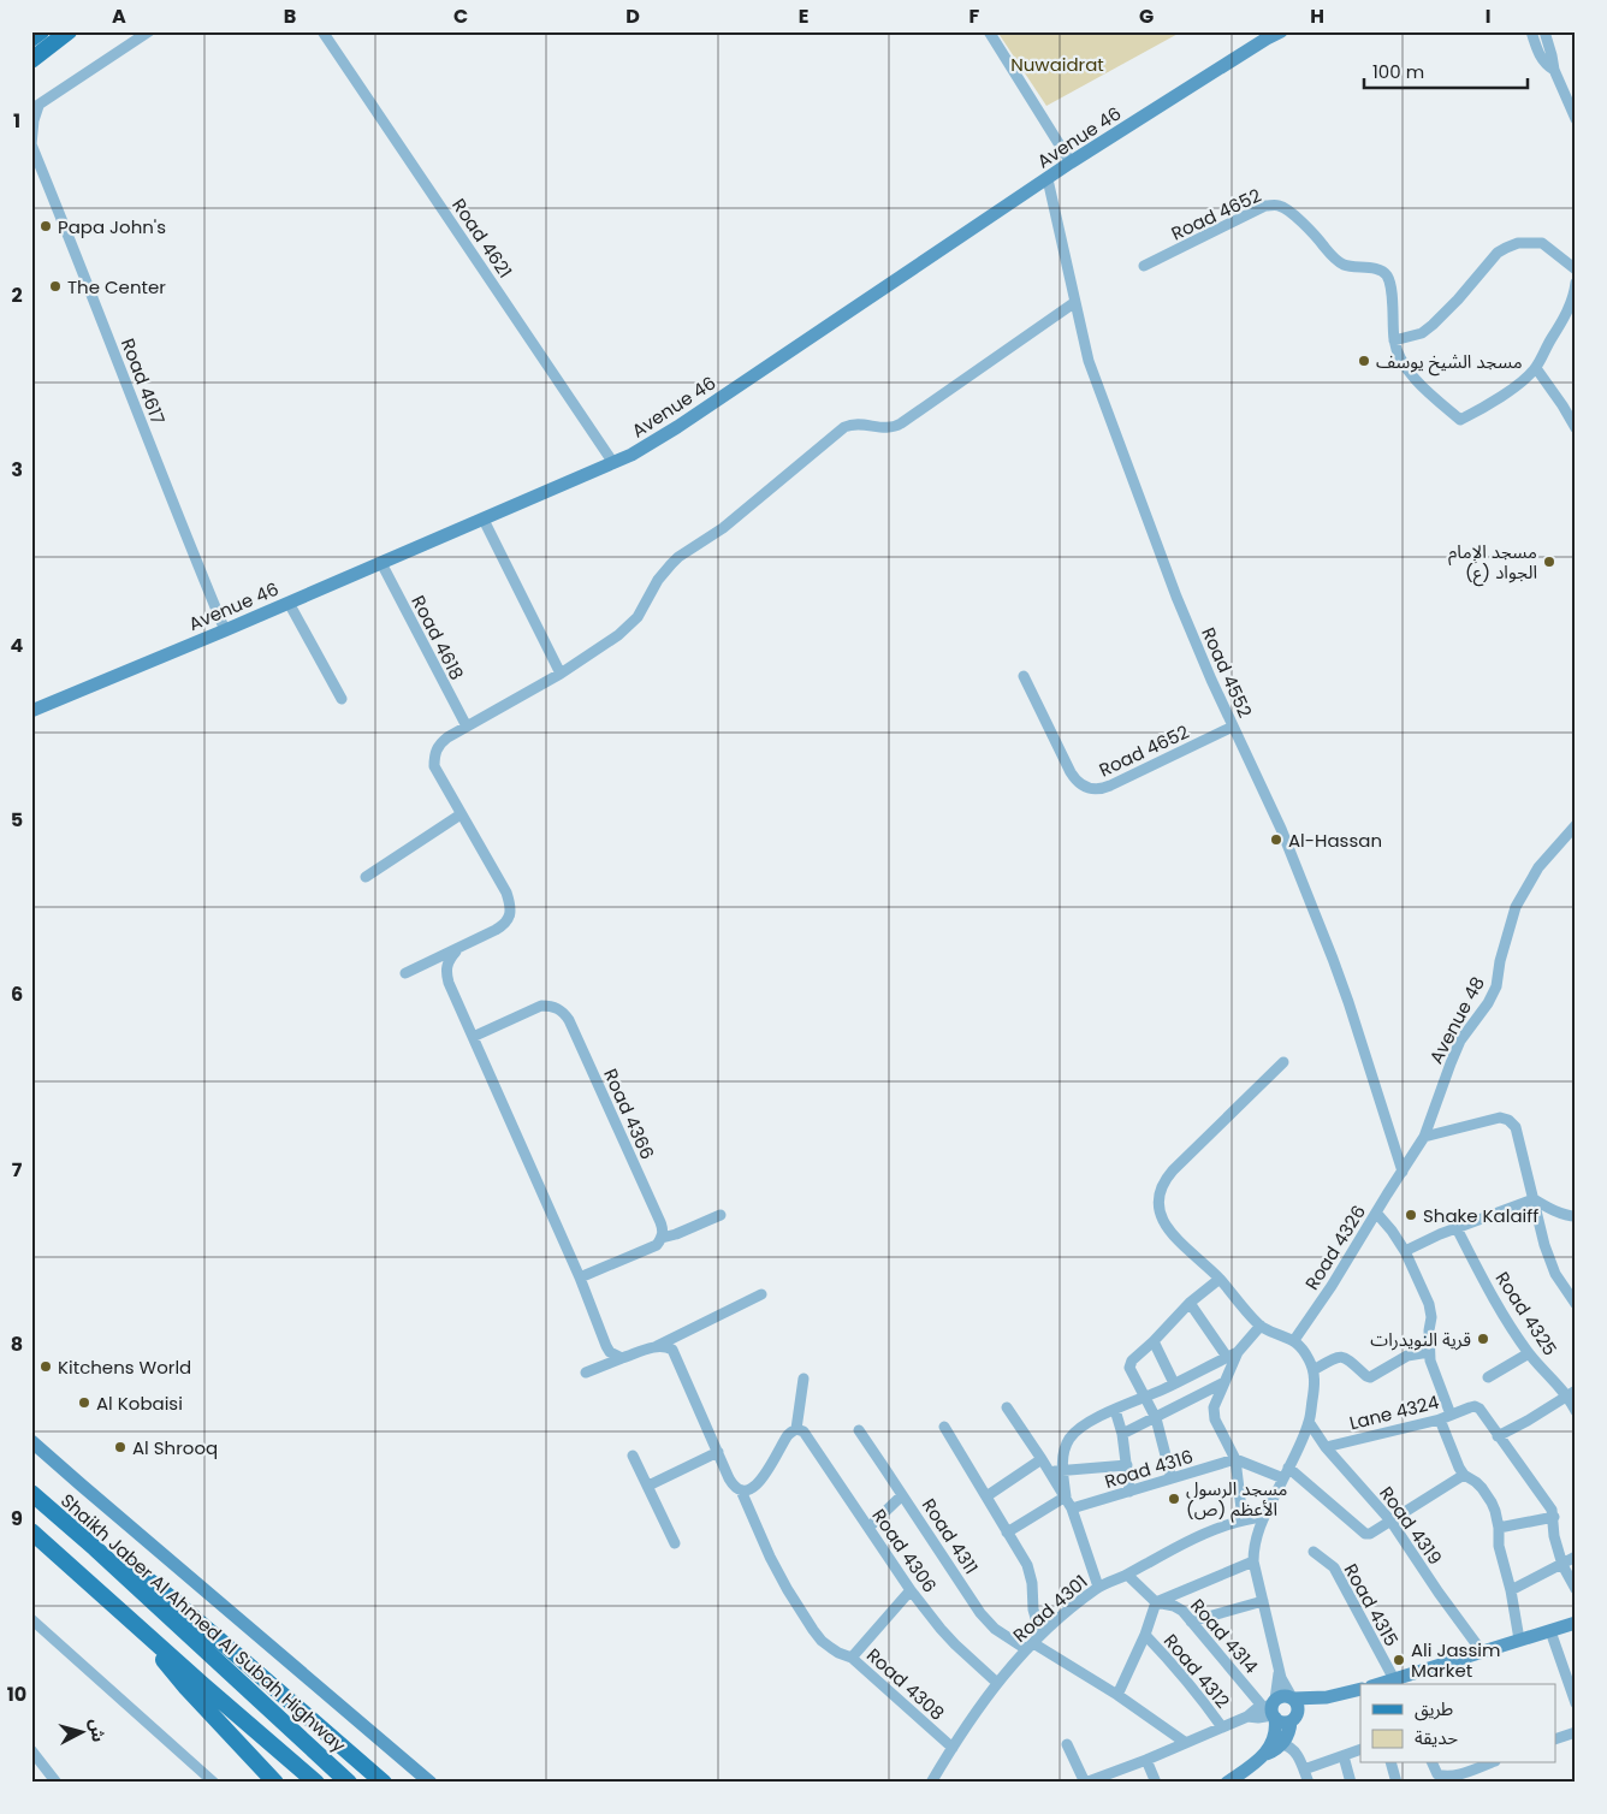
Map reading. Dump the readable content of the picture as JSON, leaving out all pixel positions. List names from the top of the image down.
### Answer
{
  "streets": {
    "main road": ["Shaikh Jaber Al Ahmed Al Subah Highway"],
    "street": [
      "Avenue 46",
      "Road 4652",
      "Road 4621",
      "Road 4617",
      "Road 4618",
      "Road 4552",
      "Avenue 48",
      "Road 4366",
      "Road 4326",
      "Road 4325",
      "Lane 4324",
      "Road 4316",
      "Road 4319",
      "Road 4311",
      "Road 4306",
      "Road 4315",
      "Road 4301",
      "Road 4314",
      "Road 4312",
      "Road 4308"
    ]
  },
  "crossings": [
    ["Avenue 46", "Road 4621"],
    ["Avenue 46", "Road 4617"],
    ["Avenue 46", "Road 4618"],
    ["Avenue 46", "Road 4552"],
    ["Road 4652", "Road 4552"],
    ["Road 4552", "Avenue 48"],
    ["Road 4552", "Road 4326"],
    ["Avenue 48", "Road 4326"],
    ["Road 4326", "Road 4316"],
    ["Road 4326", "Road 4319"],
    ["Road 4326", "Road 4315"],
    ["Lane 4324", "Road 4319"],
    ["Road 4316", "Road 4319"],
    ["Road 4316", "Road 4315"],
    ["Road 4319", "Road 4315"],
    ["Road 4311", "Road 4301"],
    ["Road 4311", "Road 4312"],
    ["Road 4306", "Road 4301"],
    ["Road 4306", "Road 4308"],
    ["Road 4301", "Road 4314"],
    ["Road 4301", "Road 4308"],
    ["Road 4314", "Road 4312"]
  ],
  "parks": ["Nuwaidrat"],
  "places": [
    "Papa John's",
    "The Center",
    "مسجد الشيخ يوسف",
    "مسجد الإمام الجواد (ع)",
    "Al-Hassan",
    "Shake Kalaiff",
    "قرية النويدرات",
    "Kitchens World",
    "Al Kobaisi",
    "Al Shrooq",
    "مسجد الرسول الأعظم (ص)",
    "Ali Jassim Market"
  ],
  "legend": ["طريق", "حديقة"],
  "scale_bar": "100 m",
  "north": "right",
  "grid": {
    "columns": [
      "A",
      "B",
      "C",
      "D",
      "E",
      "F",
      "G",
      "H",
      "I"
    ],
    "rows": [
      "1",
      "2",
      "3",
      "4",
      "5",
      "6",
      "7",
      "8",
      "9",
      "10"
    ]
  }
}
